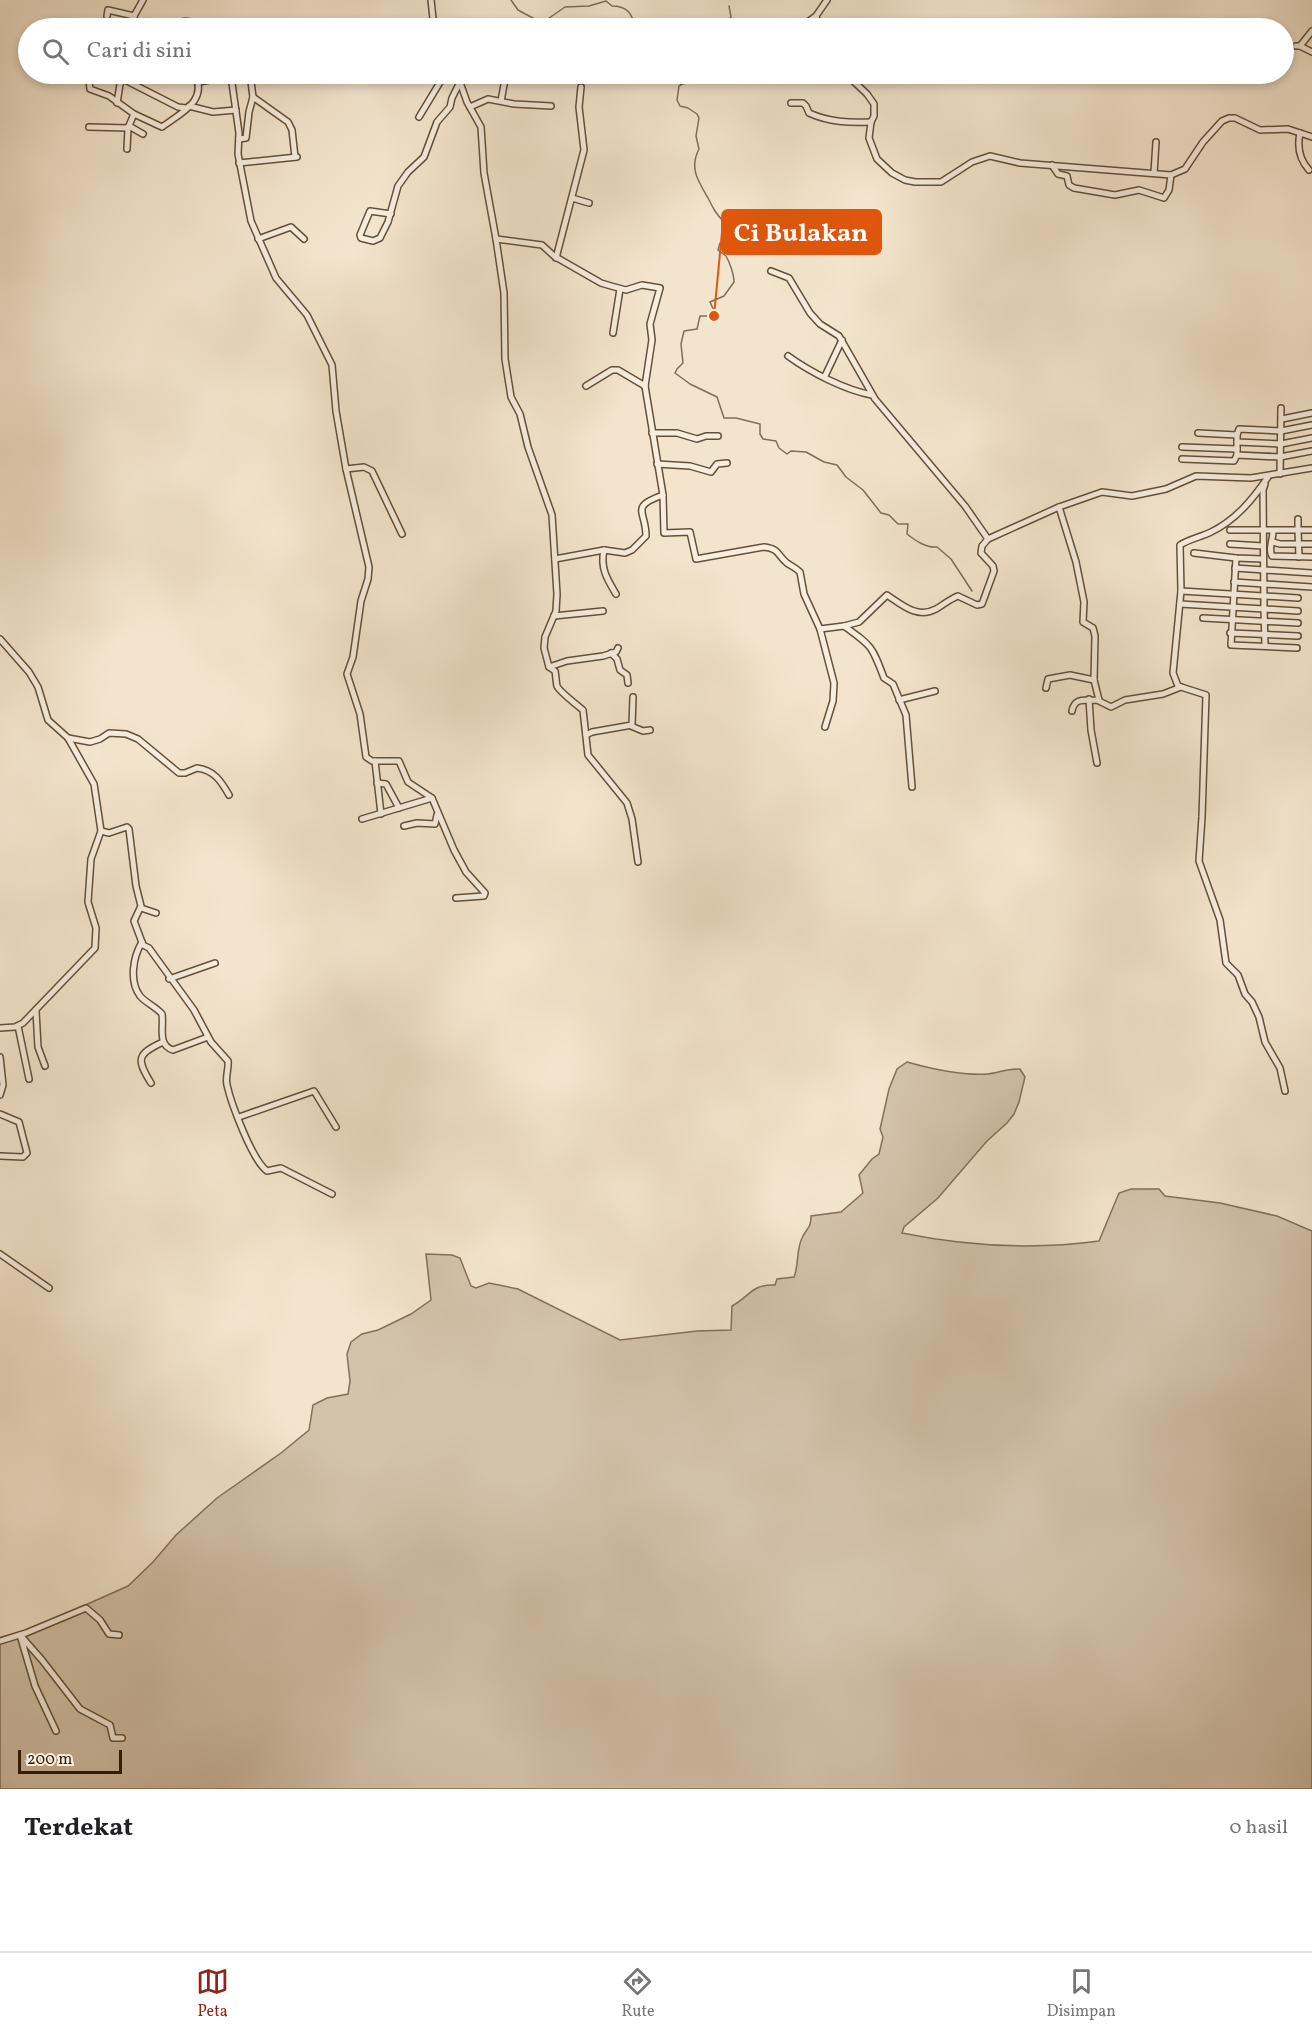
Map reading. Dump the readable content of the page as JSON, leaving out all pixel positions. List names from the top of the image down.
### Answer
{
  "places": ["Ci Bulakan"],
  "scale_bar": "200 m",
  "page": {
    "search": "Cari di sini",
    "scale": "200 m",
    "heading": ["Terdekat", "0 hasil"],
    "nav": ["Peta", "Rute", "Disimpan"]
  }
}
